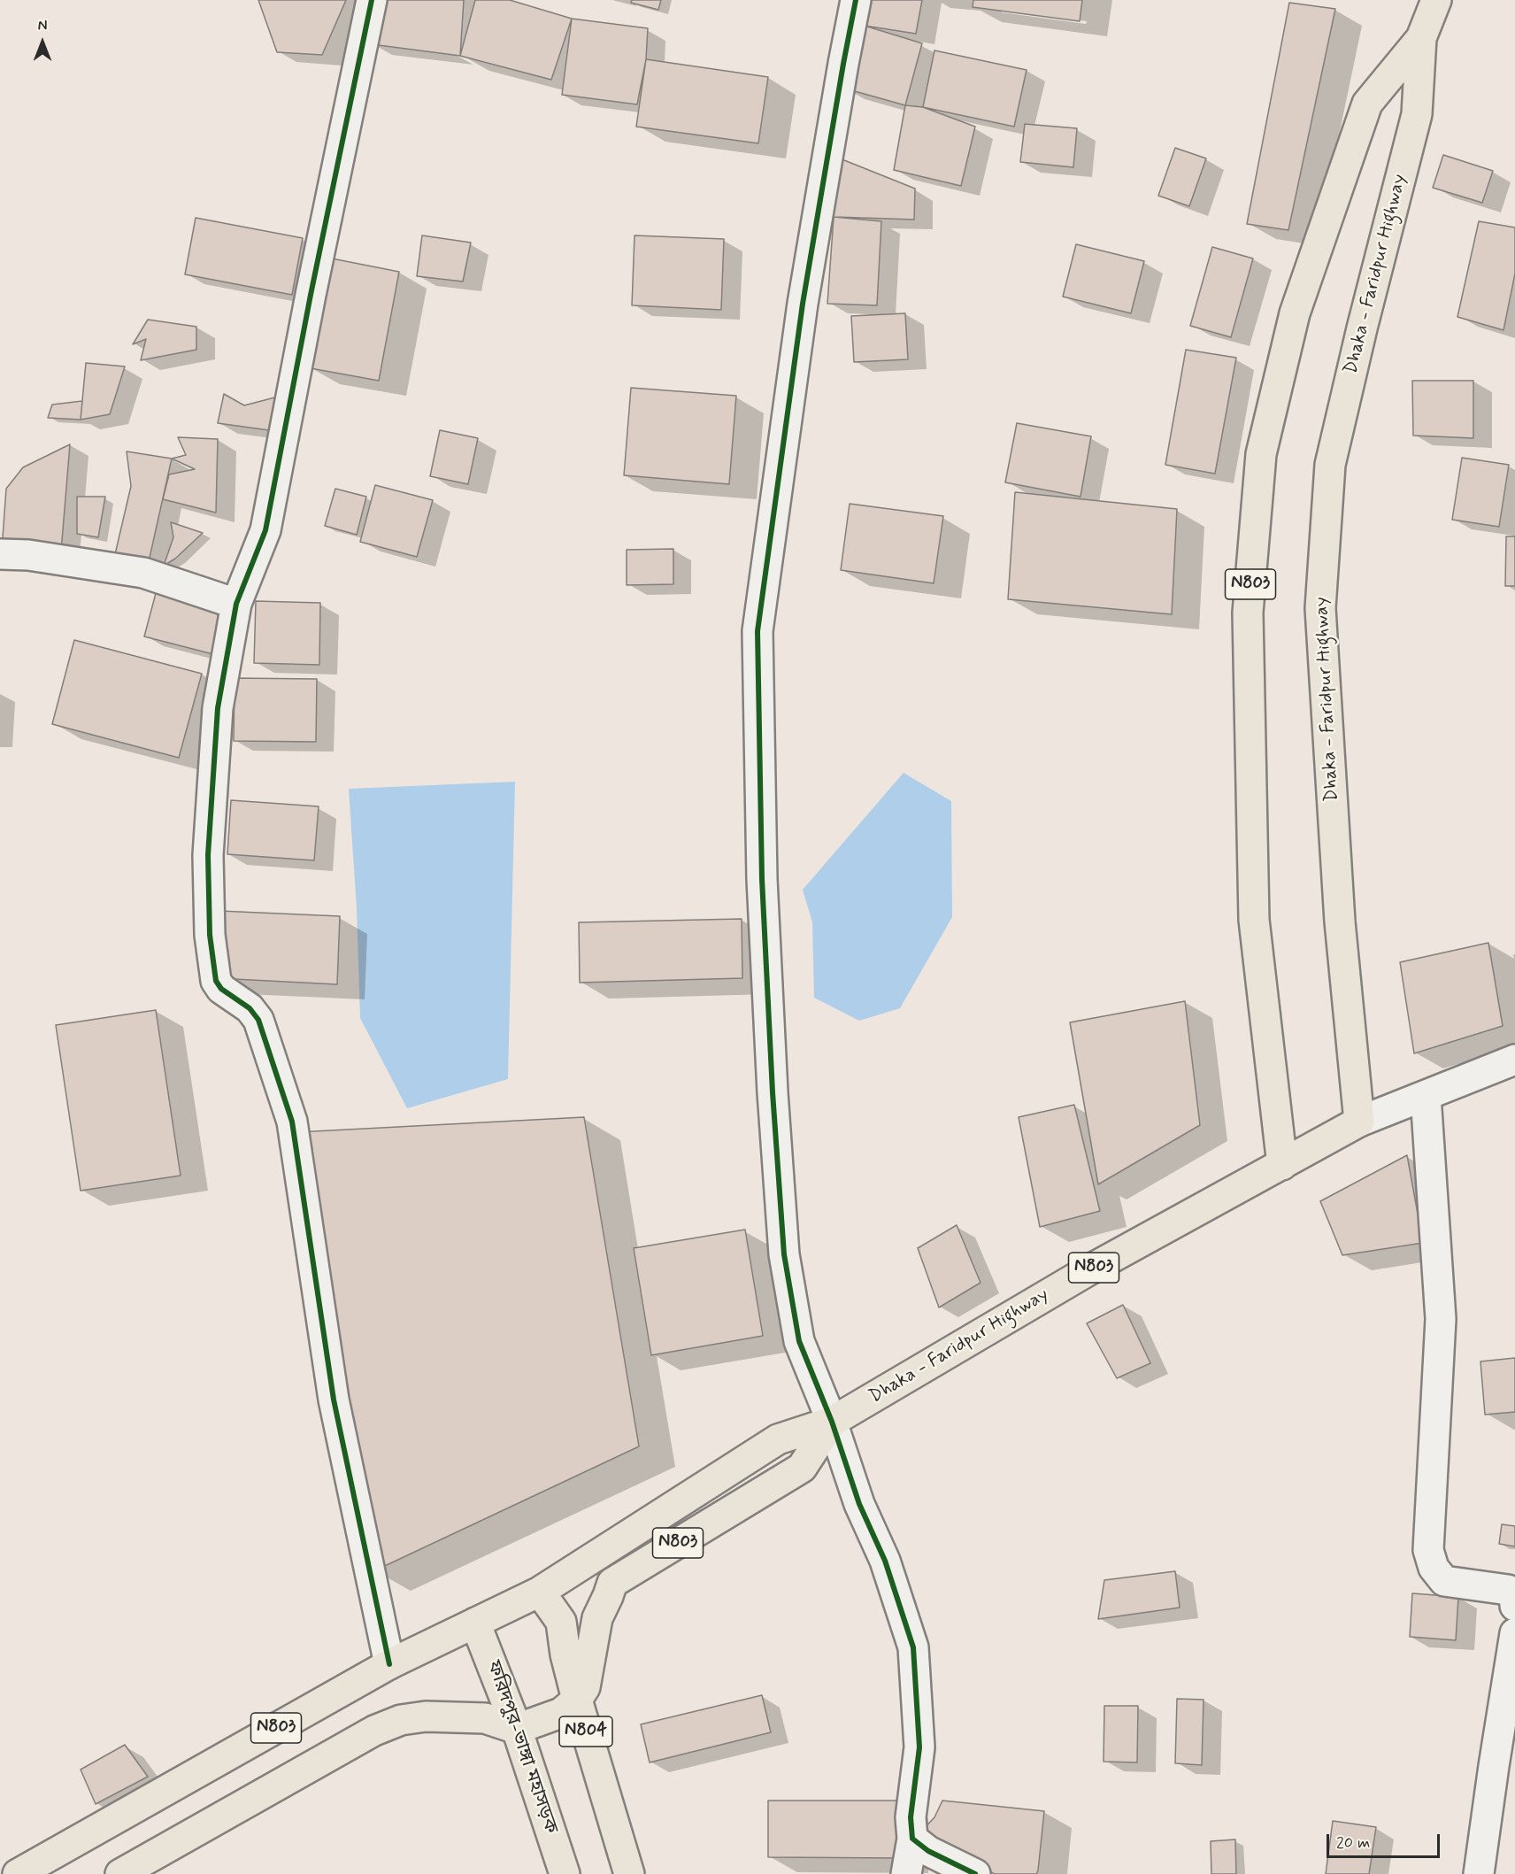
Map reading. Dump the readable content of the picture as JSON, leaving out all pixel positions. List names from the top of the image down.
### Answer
{
  "streets": {
    "highway": [
      "Dhaka - Faridpur Highway",
      "N803",
      "N804",
      "ফরিদপুর-ভাঙ্গা মহাসড়ক"
    ]
  },
  "crossings": [
    ["Dhaka - Faridpur Highway", "N803"],
    ["Dhaka - Faridpur Highway", "N804"],
    ["N803", "N804"],
    ["N803", "ফরিদপুর-ভাঙ্গা মহাসড়ক"]
  ],
  "scale_bar": "20 m",
  "north": "top"
}
